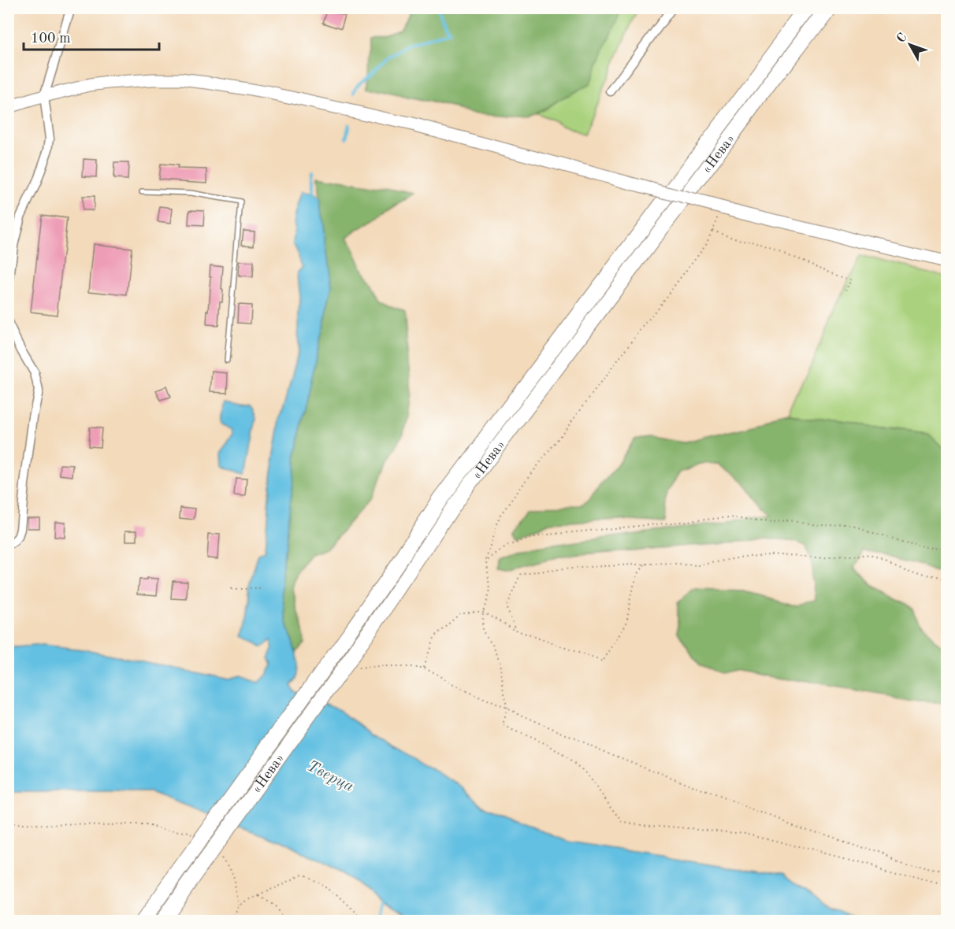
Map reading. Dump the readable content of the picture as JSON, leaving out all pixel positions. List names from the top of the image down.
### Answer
{
  "streets": {
    "highway": ["«Нева»"]
  },
  "water": ["Тверца"],
  "scale_bar": "100 m",
  "north": "top left"
}
